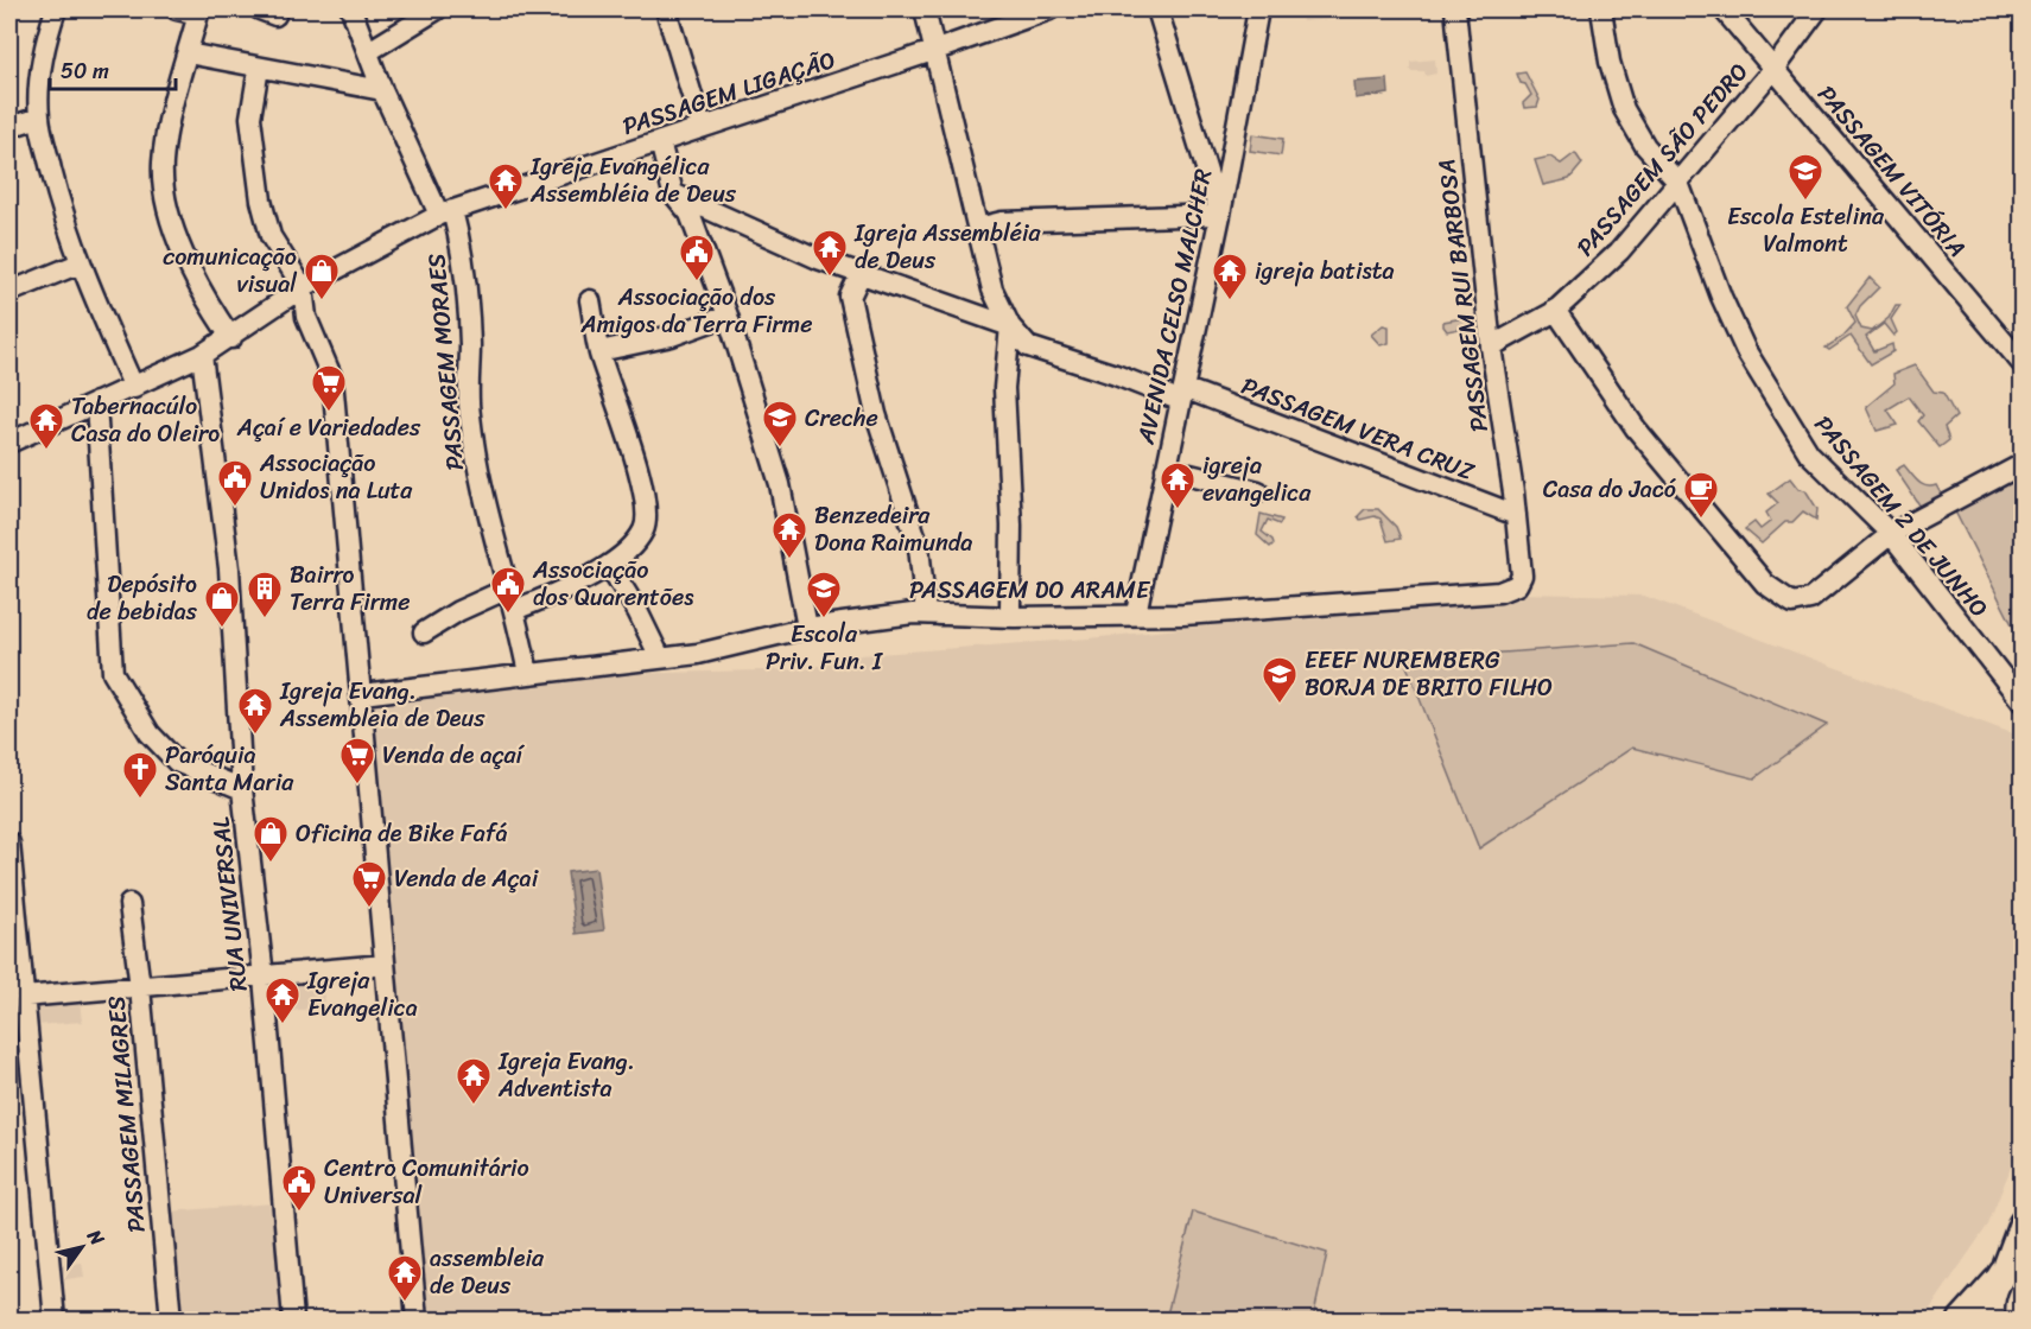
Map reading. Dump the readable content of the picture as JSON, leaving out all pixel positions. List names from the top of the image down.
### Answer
{
  "streets": {
    "street": [
      "PASSAGEM LIGAÇÃO",
      "PASSAGEM SÃO PEDRO",
      "PASSAGEM VITÓRIA",
      "PASSAGEM RUI BARBOSA",
      "AVENIDA CELSO MALCHER",
      "PASSAGEM MORAES",
      "PASSAGEM VERA CRUZ",
      "PASSAGEM 2 DE JUNHO",
      "PASSAGEM DO ARAME",
      "RUA UNIVERSAL",
      "PASSAGEM MILAGRES"
    ]
  },
  "crossings": [
    ["PASSAGEM LIGAÇÃO", "PASSAGEM MORAES"],
    ["PASSAGEM LIGAÇÃO", "RUA UNIVERSAL"],
    ["PASSAGEM SÃO PEDRO", "PASSAGEM VITÓRIA"],
    ["PASSAGEM SÃO PEDRO", "PASSAGEM RUI BARBOSA"],
    ["PASSAGEM SÃO PEDRO", "PASSAGEM 2 DE JUNHO"],
    ["PASSAGEM RUI BARBOSA", "PASSAGEM VERA CRUZ"],
    ["PASSAGEM RUI BARBOSA", "PASSAGEM DO ARAME"],
    ["AVENIDA CELSO MALCHER", "PASSAGEM VERA CRUZ"],
    ["AVENIDA CELSO MALCHER", "PASSAGEM DO ARAME"],
    ["PASSAGEM MORAES", "PASSAGEM DO ARAME"]
  ],
  "places": {
    "school or university": [
      "Escola Estelina Valmont",
      "Creche",
      "Escola Priv. Fun. I",
      "EEEF NUREMBERG BORJA DE BRITO FILHO"
    ],
    "temple": [
      "Igreja Evangélica Assembléia de Deus",
      "Igreja Assembléia de Deus",
      "igreja batista",
      "Tabernacúlo Casa do Oleiro",
      "igreja evangelica",
      "Benzedeira Dona Raimunda",
      "Igreja Evang. Assembleia de Deus",
      "Igreja Evangelica",
      "Igreja Evang. Adventista",
      "assembleia de Deus"
    ],
    "public building": [
      "Associação dos Amigos da Terra Firme",
      "Associação Unidos na Luta",
      "Associação dos Quarentões",
      "Centro Comunitário Universal"
    ],
    "shop": ["comunicação visual", "Depósito de bebidas", "Oficina de Bike Fafá"],
    "supermarket": ["Açaí e Variedades", "Venda de açaí", "Venda de Açai"],
    "cafe": ["Casa do Jacó"],
    "building": ["Bairro Terra Firme"],
    "church": ["Paróquia Santa Maria"]
  },
  "scale_bar": "50 m",
  "north": "top right"
}
